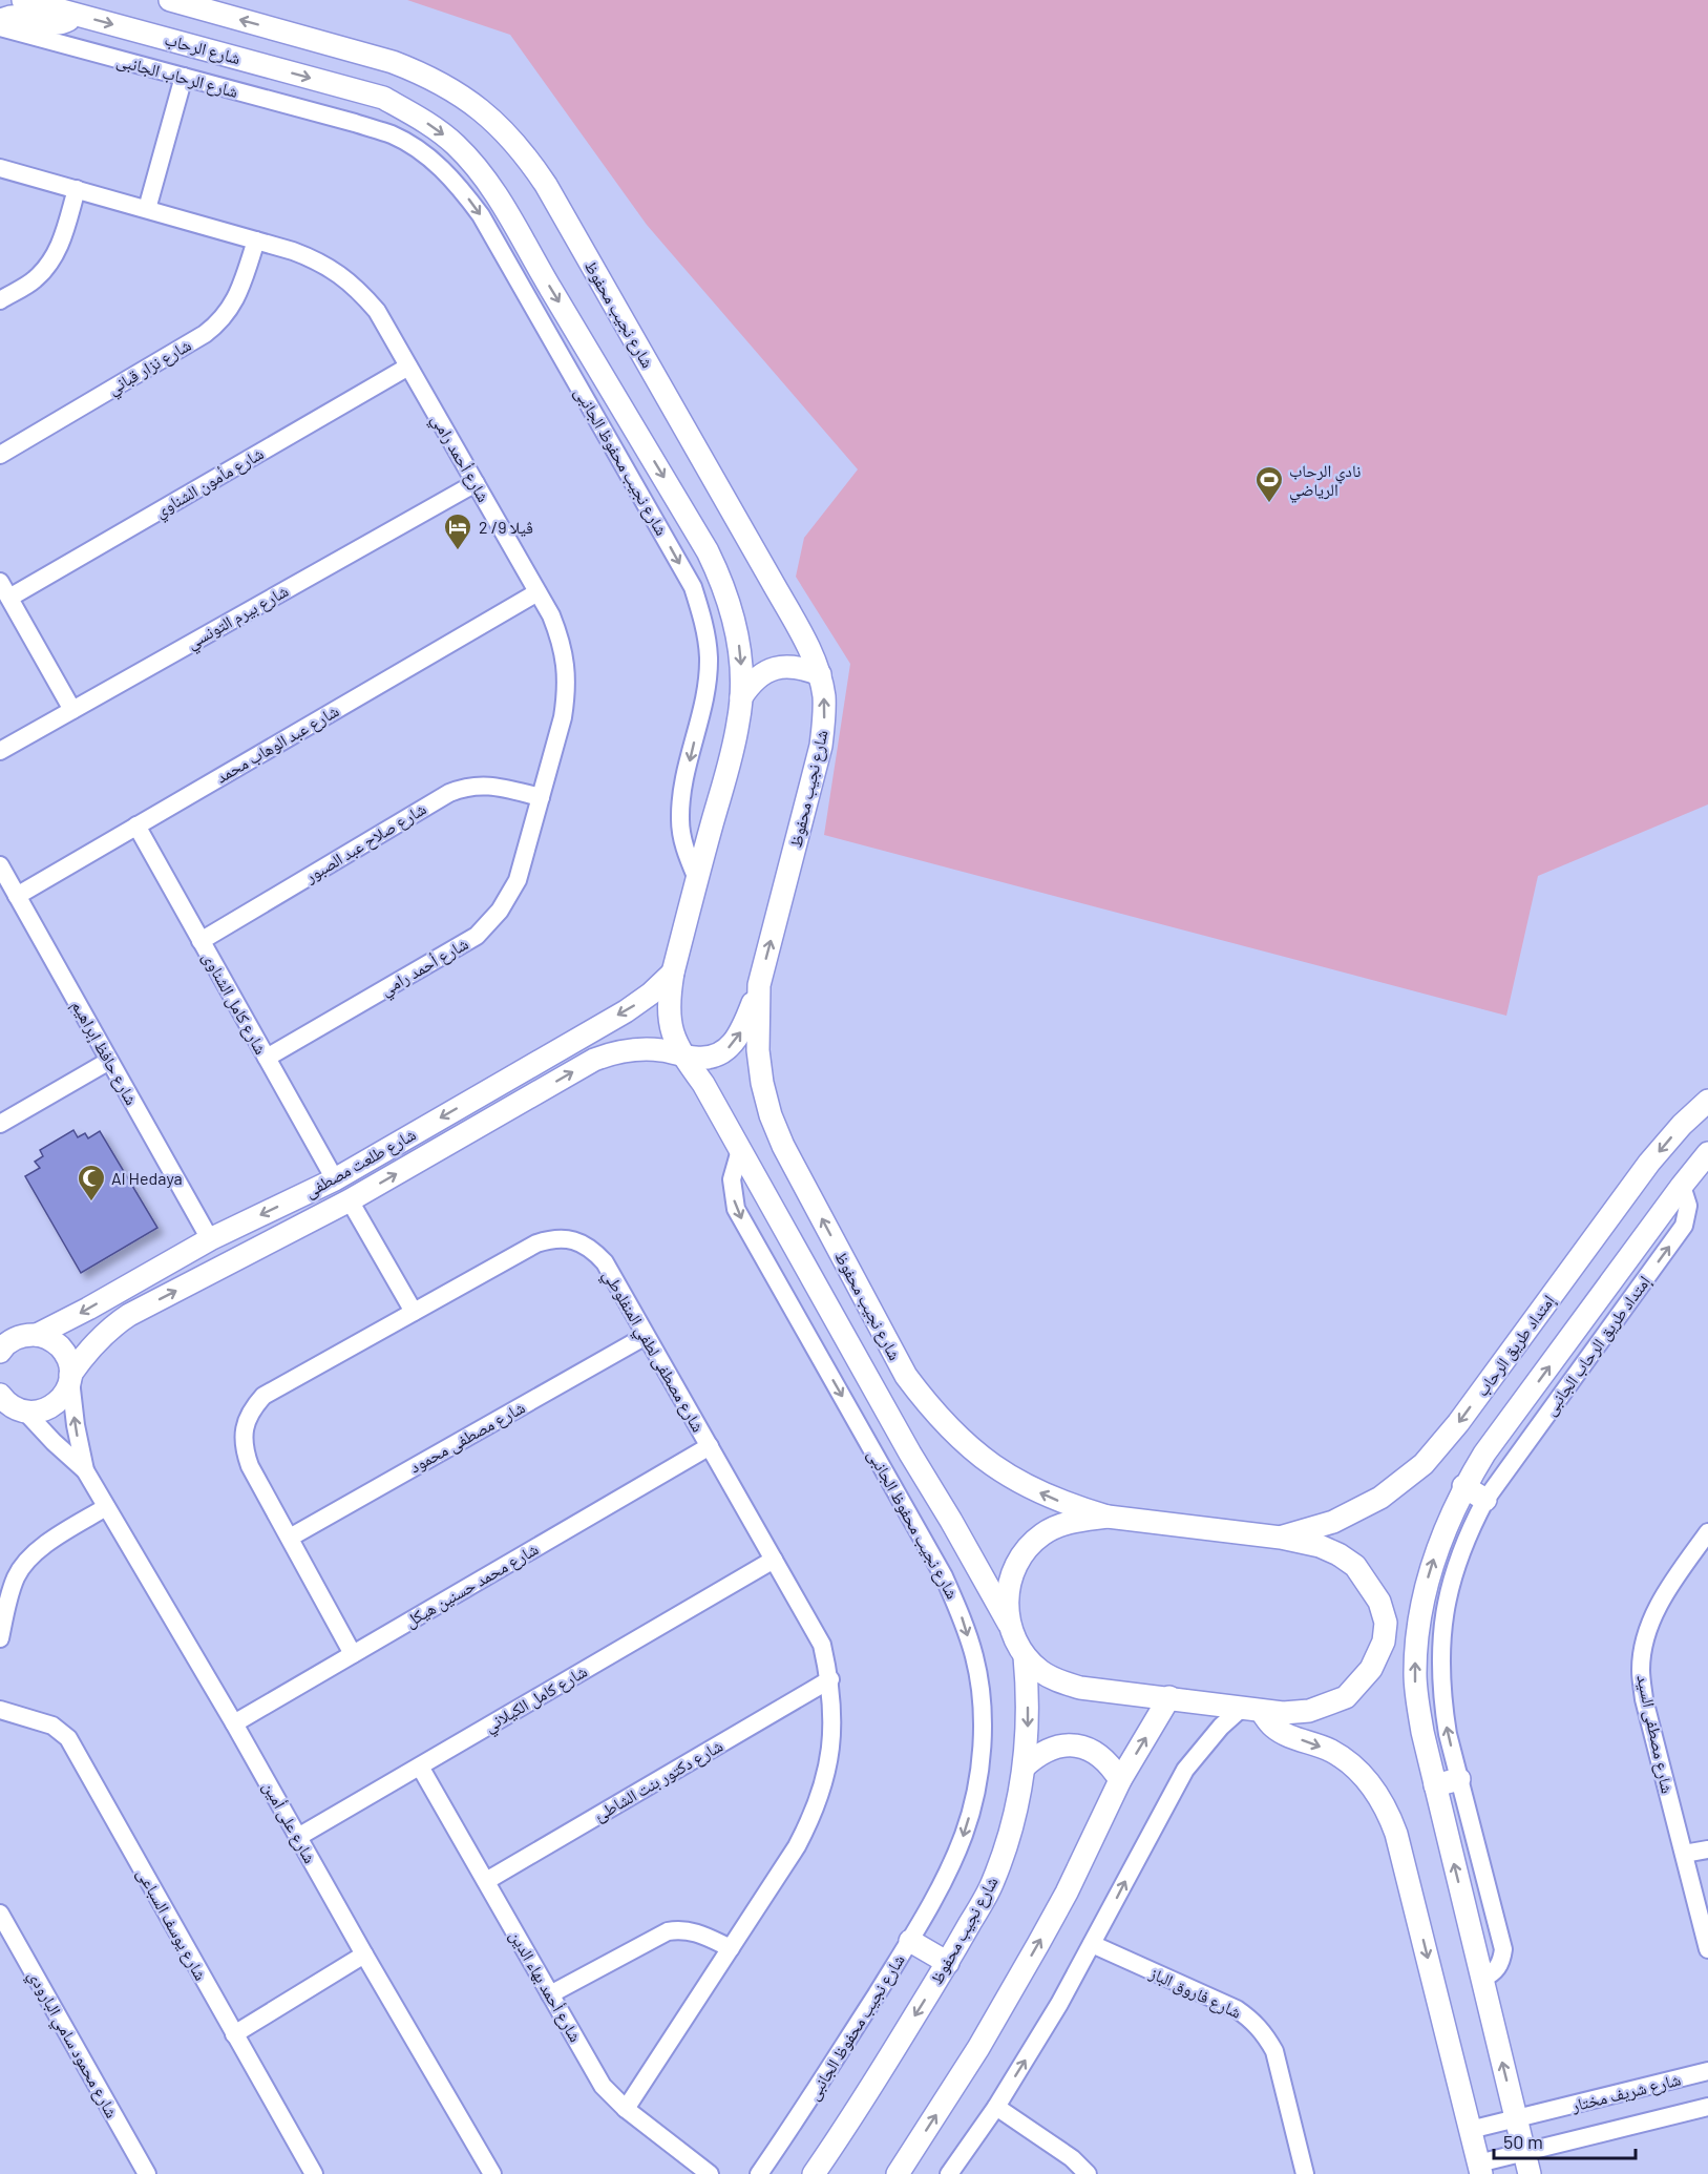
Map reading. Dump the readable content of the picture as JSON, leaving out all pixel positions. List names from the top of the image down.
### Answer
{
  "streets": {
    "street": [
      "شارع الرحاب",
      "شارع الرحاب الجانبى",
      "شارع نجيب محفوظ",
      "شارع نزار قباني",
      "شارع أحمد رامي",
      "شارع نجيب محفوظ الجانبى",
      "شارع مأمون الشناوي",
      "شارع بيرم التونسي",
      "شارع عبد الوهاب محمد",
      "شارع صلاح عبد الصبور",
      "شارع كامل الشناوى",
      "شارع حافظ إبراهيم",
      "شارع طلعت مصطفى",
      "إمتداد طريق الرحاب",
      "إمتداد طريق الرحاب الجانبى",
      "شارع مصطفى لطفي المنفلوطي",
      "شارع مصطفى محمود",
      "شارع محمد حسنين هيكل",
      "شارع كامل الكيلاني",
      "شارع مصطفى السيد",
      "شارع دكتور بنت الشاطئ",
      "شارع على أمين",
      "شارع يوسف السباعى",
      "شارع أحمد بهاء الدين",
      "شارع فاروق الباز",
      "شارع محمود سامي البارودي",
      "شارع شريف مختار"
    ]
  },
  "crossings": [
    ["شارع الرحاب", "شارع نجيب محفوظ"],
    ["شارع الرحاب الجانبى", "شارع نجيب محفوظ الجانبى"],
    ["شارع نجيب محفوظ", "شارع نجيب محفوظ الجانبى"],
    ["شارع نجيب محفوظ", "شارع طلعت مصطفى"],
    ["شارع نزار قباني", "شارع أحمد رامي"],
    ["شارع أحمد رامي", "شارع مأمون الشناوي"],
    ["شارع أحمد رامي", "شارع بيرم التونسي"],
    ["شارع أحمد رامي", "شارع عبد الوهاب محمد"],
    ["شارع أحمد رامي", "شارع صلاح عبد الصبور"],
    ["شارع أحمد رامي", "شارع كامل الشناوى"],
    ["شارع عبد الوهاب محمد", "شارع كامل الشناوى"],
    ["شارع عبد الوهاب محمد", "شارع حافظ إبراهيم"],
    ["شارع صلاح عبد الصبور", "شارع كامل الشناوى"],
    ["شارع كامل الشناوى", "شارع طلعت مصطفى"],
    ["شارع حافظ إبراهيم", "شارع طلعت مصطفى"],
    ["شارع طلعت مصطفى", "شارع على أمين"],
    ["شارع مصطفى لطفي المنفلوطي", "شارع مصطفى محمود"],
    ["شارع مصطفى لطفي المنفلوطي", "شارع محمد حسنين هيكل"],
    ["شارع مصطفى لطفي المنفلوطي", "شارع كامل الكيلاني"],
    ["شارع مصطفى لطفي المنفلوطي", "شارع دكتور بنت الشاطئ"],
    ["شارع مصطفى لطفي المنفلوطي", "شارع أحمد بهاء الدين"],
    ["شارع محمد حسنين هيكل", "شارع على أمين"],
    ["شارع كامل الكيلاني", "شارع على أمين"],
    ["شارع كامل الكيلاني", "شارع أحمد بهاء الدين"],
    ["شارع دكتور بنت الشاطئ", "شارع أحمد بهاء الدين"]
  ],
  "one_way": ["شارع نجيب محفوظ الجانبى"],
  "places": {
    "sports": ["نادي الرحاب الرياضي"],
    "hotel": ["ڤيلا 9/ 2"],
    "mosque": ["Al Hedaya"]
  },
  "scale_bar": "50 m"
}
